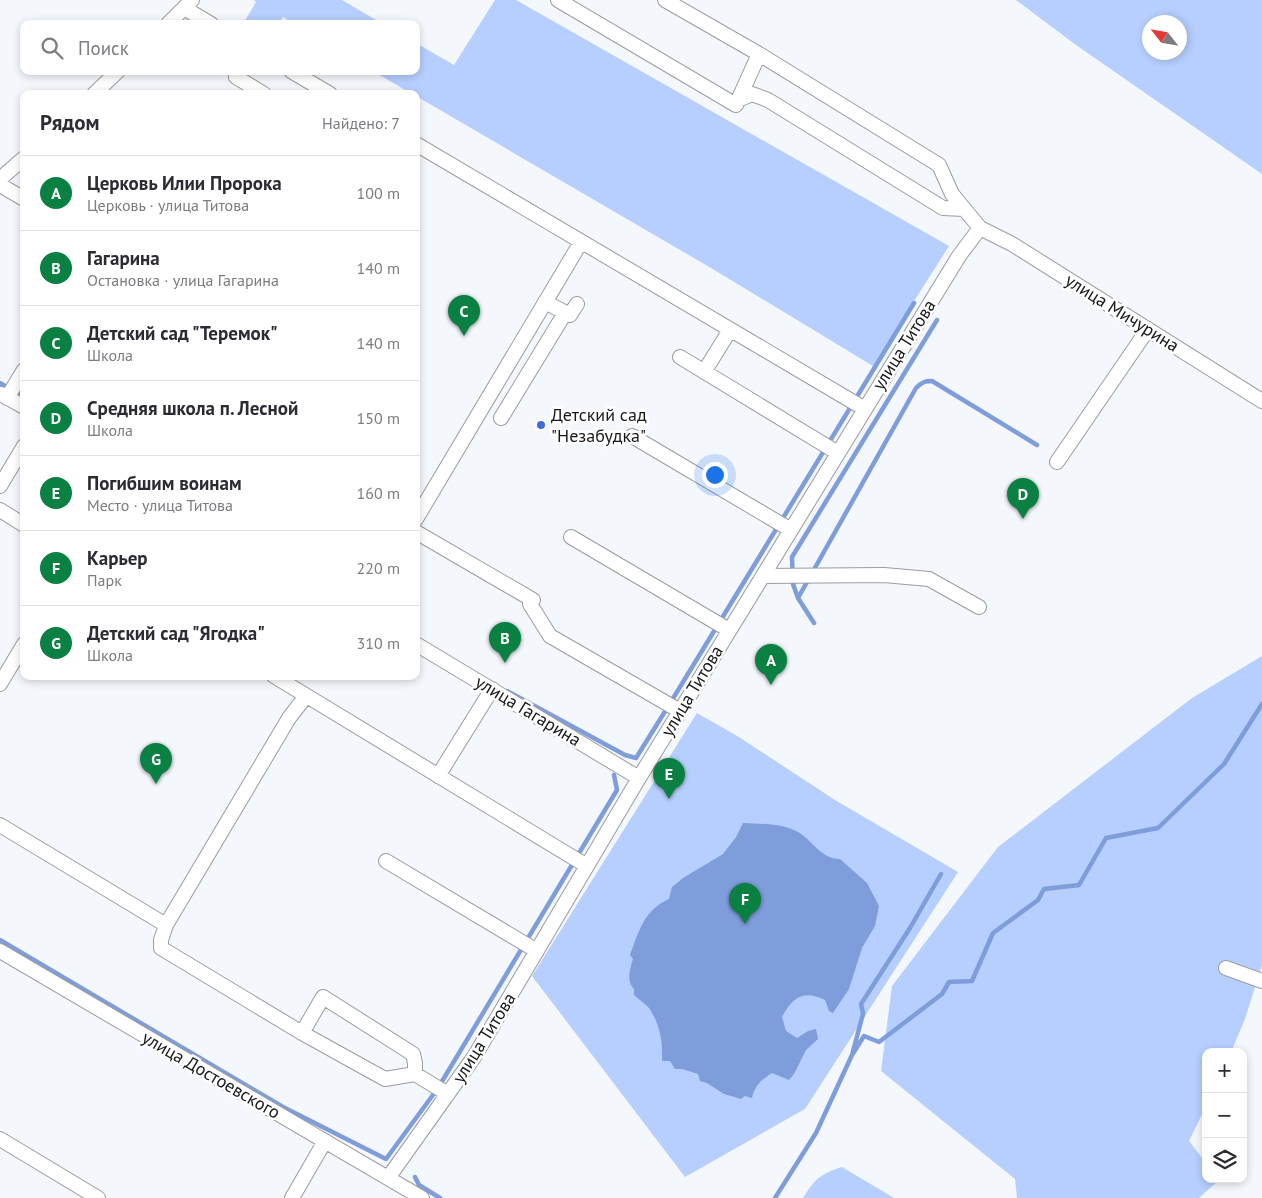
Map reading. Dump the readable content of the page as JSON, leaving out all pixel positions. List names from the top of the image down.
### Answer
{
  "streets": {
    "street": [
      "улица Мичурина",
      "улица Титова",
      "улица Гагарина",
      "улица Достоевского"
    ]
  },
  "crossings": [
    ["улица Мичурина", "улица Титова"],
    ["улица Титова", "улица Гагарина"],
    ["улица Титова", "улица Достоевского"]
  ],
  "places": ["Детский сад \"Незабудка\""],
  "north": "top left",
  "page": {
    "search": "Поиск",
    "heading": ["Рядом", "Найдено: 7"],
    "list": [
      {
        "mark": "A",
        "name": "Церковь Илии Пророка",
        "note": "Церковь · улица Титова",
        "value": "100 m"
      },
      {
        "mark": "B",
        "name": "Гагарина",
        "note": "Остановка · улица Гагарина",
        "value": "140 m"
      },
      {
        "mark": "C",
        "name": "Детский сад \"Теремок\"",
        "note": "Школа",
        "value": "140 m"
      },
      {
        "mark": "D",
        "name": "Средняя школа п. Лесной",
        "note": "Школа",
        "value": "150 m"
      },
      {
        "mark": "E",
        "name": "Погибшим воинам",
        "note": "Место · улица Титова",
        "value": "160 m"
      },
      {
        "mark": "F",
        "name": "Карьер",
        "note": "Парк",
        "value": "220 m"
      },
      {
        "mark": "G",
        "name": "Детский сад \"Ягодка\"",
        "note": "Школа",
        "value": "310 m"
      }
    ],
    "pins": [
      "C",
      "D",
      "B",
      "A",
      "G",
      "E",
      "F"
    ],
    "map_buttons": ["+", "−"]
  }
}
